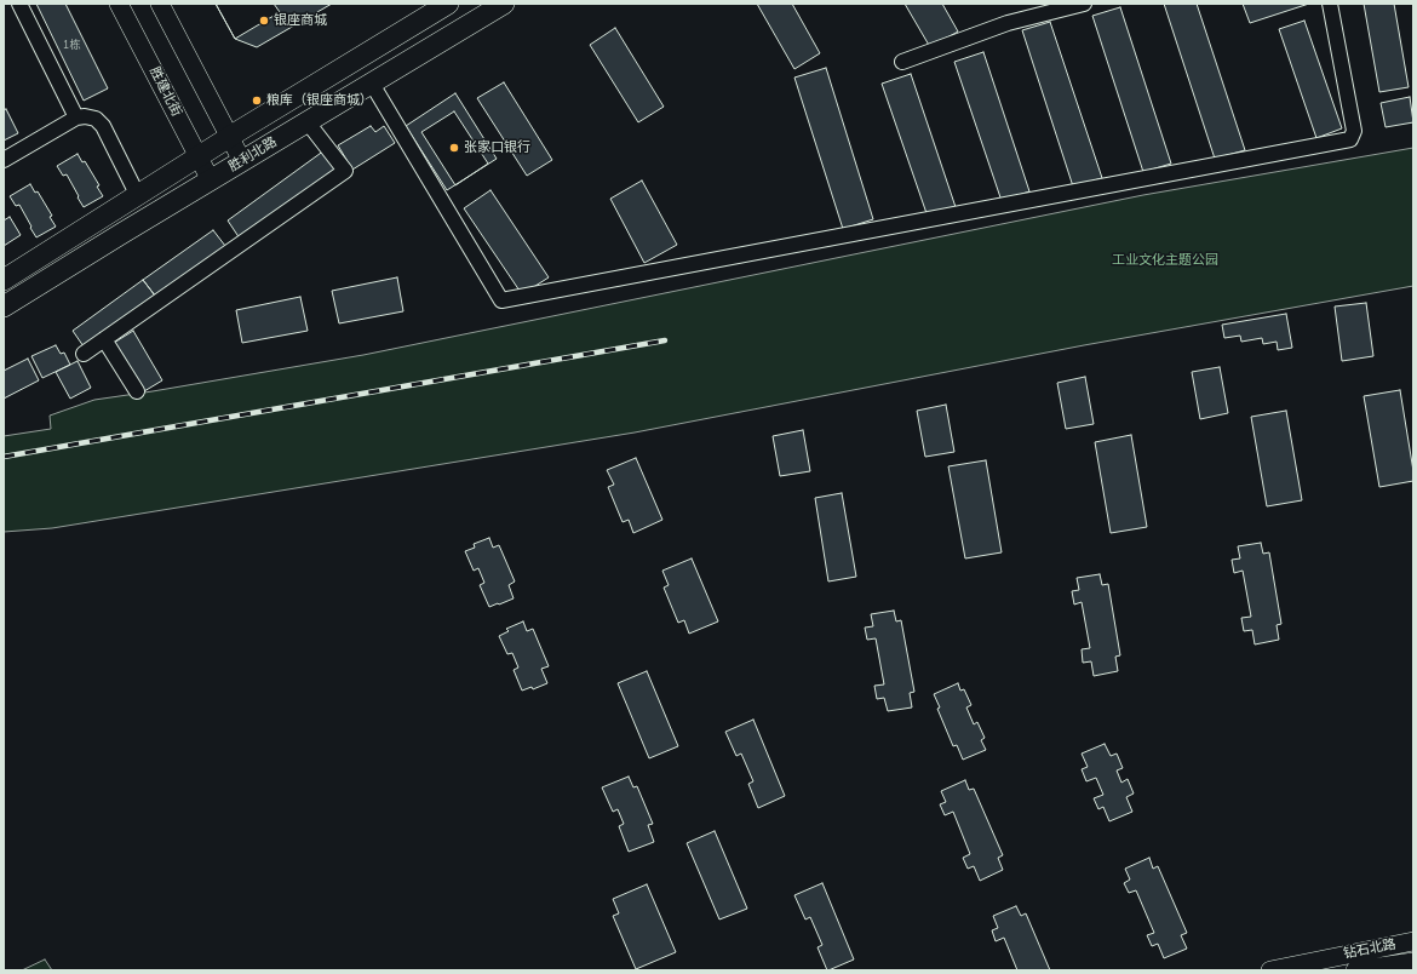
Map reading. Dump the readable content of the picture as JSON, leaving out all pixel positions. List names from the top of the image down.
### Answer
{
  "streets": {
    "highway": ["胜利北路"],
    "main road": ["胜建北街", "钻石北路"]
  },
  "crossings": [
    ["胜建北街", "胜利北路"]
  ],
  "parks": ["工业文化主题公园"],
  "places": ["银座商城", "粮库（银座商城）", "张家口银行"],
  "house_numbers": ["1栋"]
}
